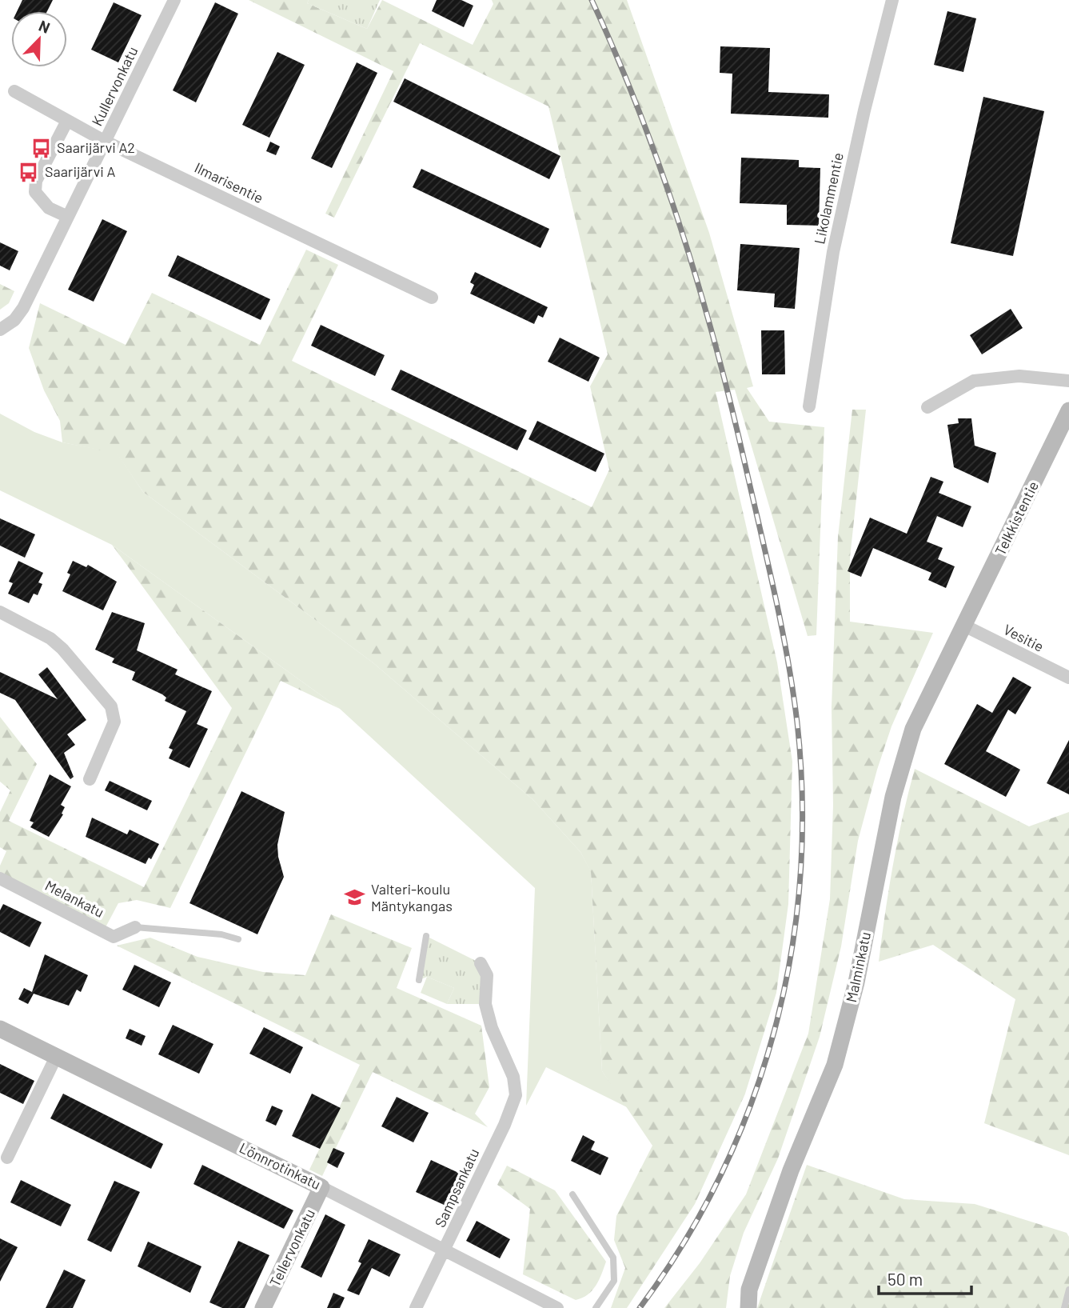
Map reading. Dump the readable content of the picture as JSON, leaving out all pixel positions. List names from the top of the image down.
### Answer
{
  "streets": {
    "street": [
      "Kullervonkatu",
      "Ilmarisentie",
      "Likolammentie",
      "Telkkistentie",
      "Vesitie",
      "Melankatu",
      "Malminkatu",
      "Lönnrotinkatu",
      "Sampsankatu",
      "Tellervonkatu"
    ]
  },
  "crossings": [
    ["Kullervonkatu", "Ilmarisentie"],
    ["Telkkistentie", "Vesitie"],
    ["Telkkistentie", "Malminkatu"],
    ["Vesitie", "Malminkatu"],
    ["Lönnrotinkatu", "Sampsankatu"],
    ["Lönnrotinkatu", "Tellervonkatu"]
  ],
  "places": {
    "bus stop": ["Saarijärvi A2", "Saarijärvi A"],
    "school or university": ["Valteri-koulu Mäntykangas"]
  },
  "scale_bar": "50 m",
  "north": "top right"
}
